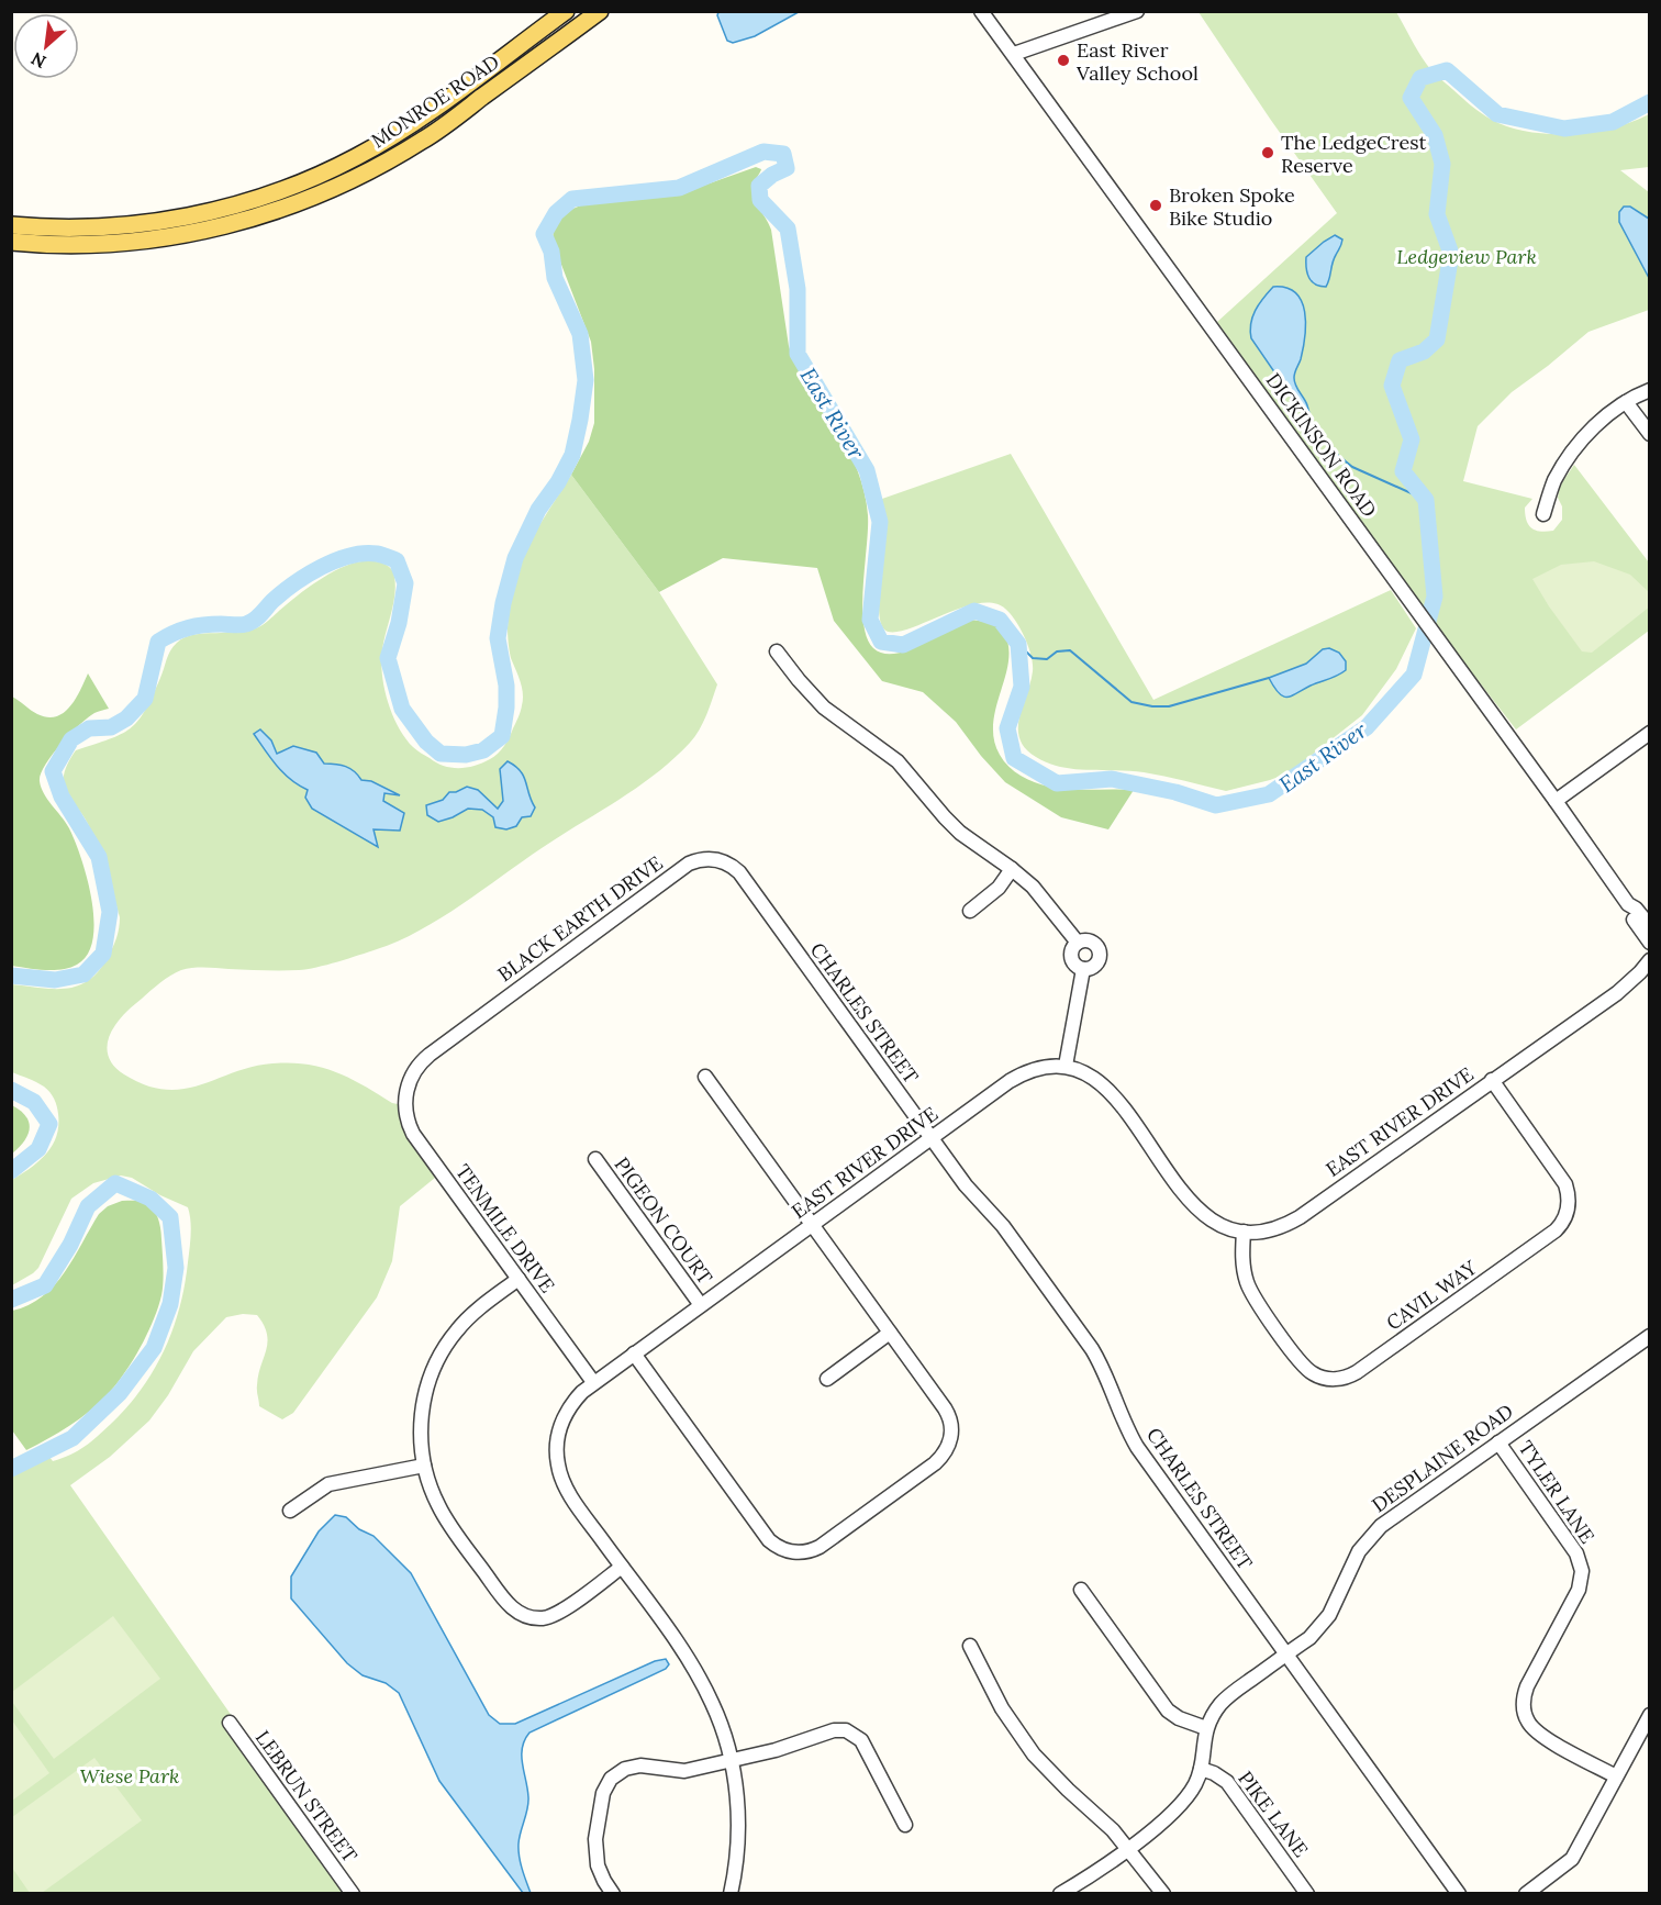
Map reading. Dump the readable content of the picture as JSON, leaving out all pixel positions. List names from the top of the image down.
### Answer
{
  "streets": {
    "main road": ["MONROE ROAD"],
    "street": [
      "DICKINSON ROAD",
      "BLACK EARTH DRIVE",
      "CHARLES STREET",
      "EAST RIVER DRIVE",
      "PIGEON COURT",
      "TENMILE DRIVE",
      "CAVIL WAY",
      "DESPLAINE ROAD",
      "TYLER LANE",
      "LEBRUN STREET",
      "PIKE LANE"
    ]
  },
  "crossings": [
    ["BLACK EARTH DRIVE", "CHARLES STREET"],
    ["BLACK EARTH DRIVE", "TENMILE DRIVE"],
    ["CHARLES STREET", "EAST RIVER DRIVE"],
    ["CHARLES STREET", "DESPLAINE ROAD"],
    ["EAST RIVER DRIVE", "PIGEON COURT"],
    ["EAST RIVER DRIVE", "TENMILE DRIVE"],
    ["EAST RIVER DRIVE", "CAVIL WAY"],
    ["DESPLAINE ROAD", "TYLER LANE"],
    ["DESPLAINE ROAD", "PIKE LANE"]
  ],
  "water": ["East River"],
  "parks": ["Ledgeview Park", "Wiese Park"],
  "places": ["East River Valley School", "The LedgeCrest Reserve", "Broken Spoke Bike Studio"],
  "north": "bottom left"
}
